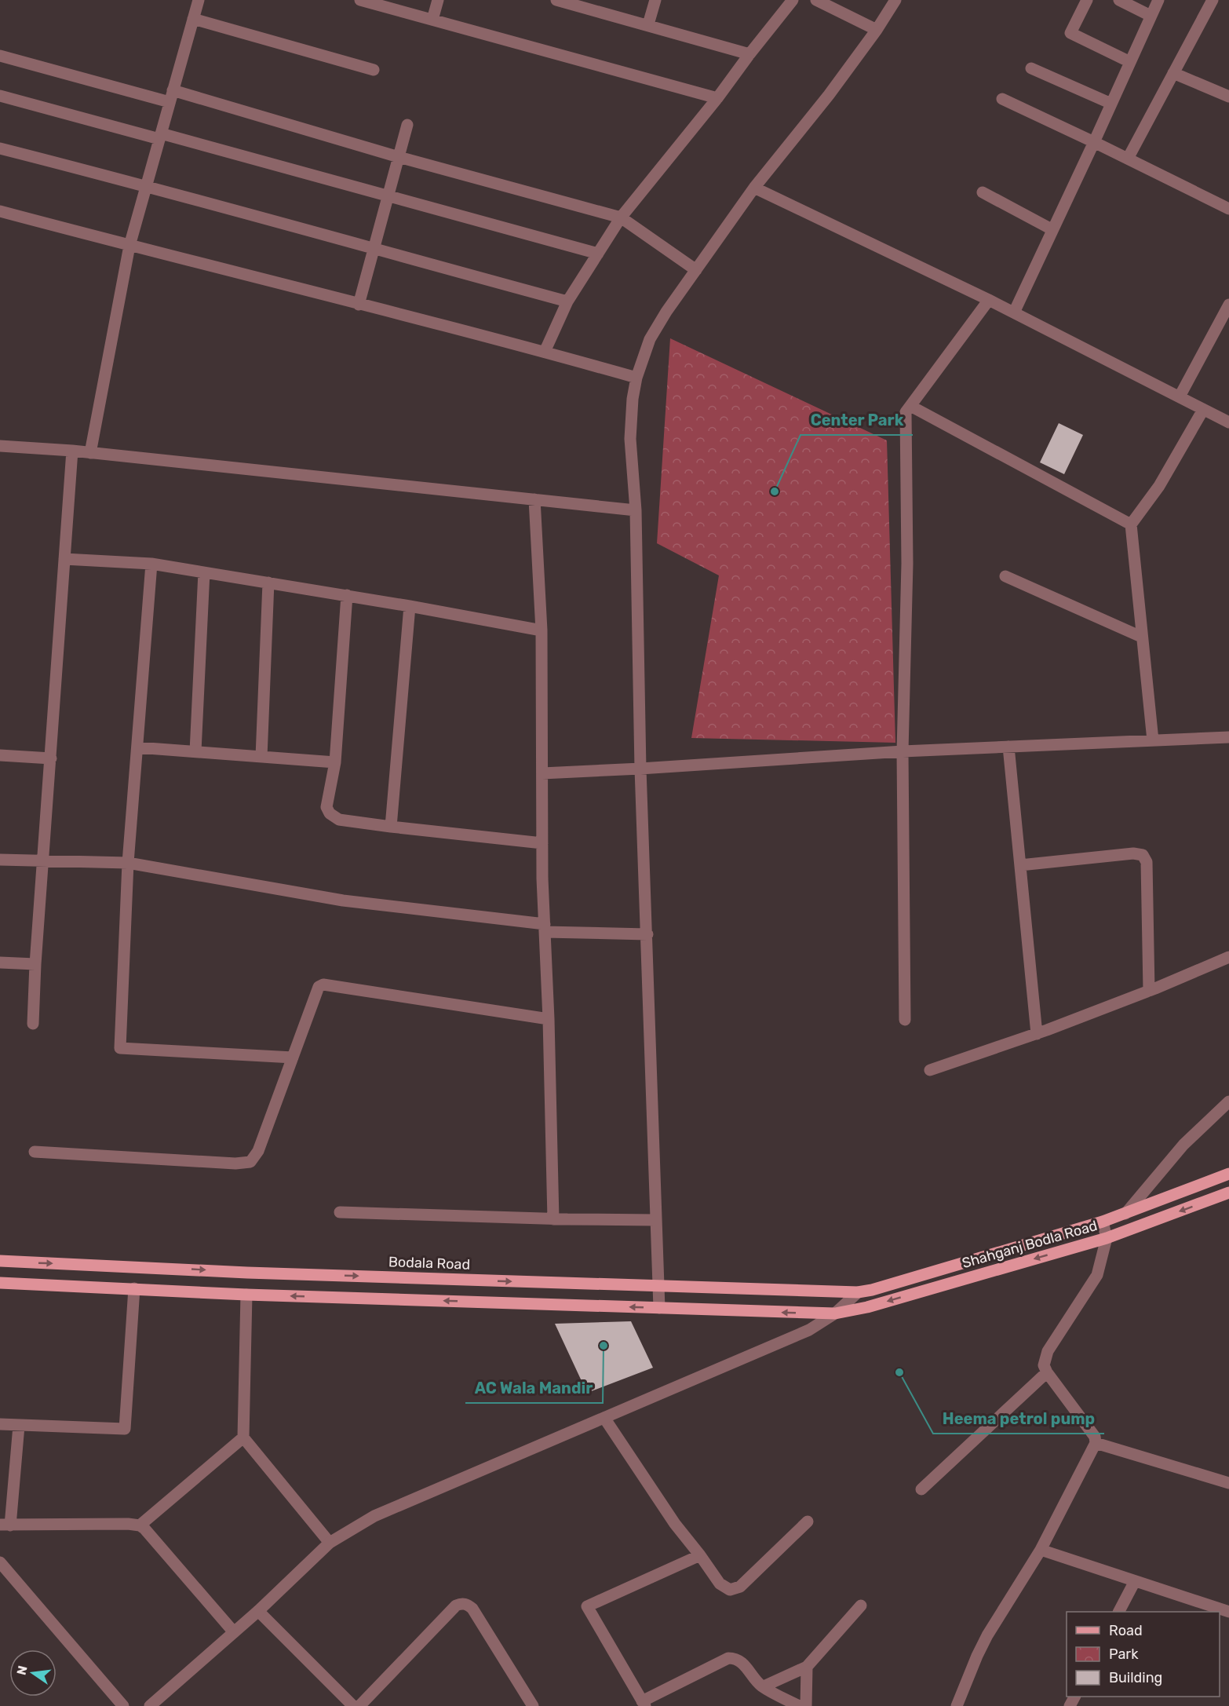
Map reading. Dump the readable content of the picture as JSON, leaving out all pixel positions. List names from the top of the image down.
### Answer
{
  "streets": {
    "main road": ["Shahganj Bodla Road", "Bodala Road"]
  },
  "crossings": [
    ["Shahganj Bodla Road", "Bodala Road"]
  ],
  "places": ["Center Park", "AC Wala Mandir", "Heema petrol pump"],
  "legend": ["Road", "Park", "Building"],
  "north": "left"
}
